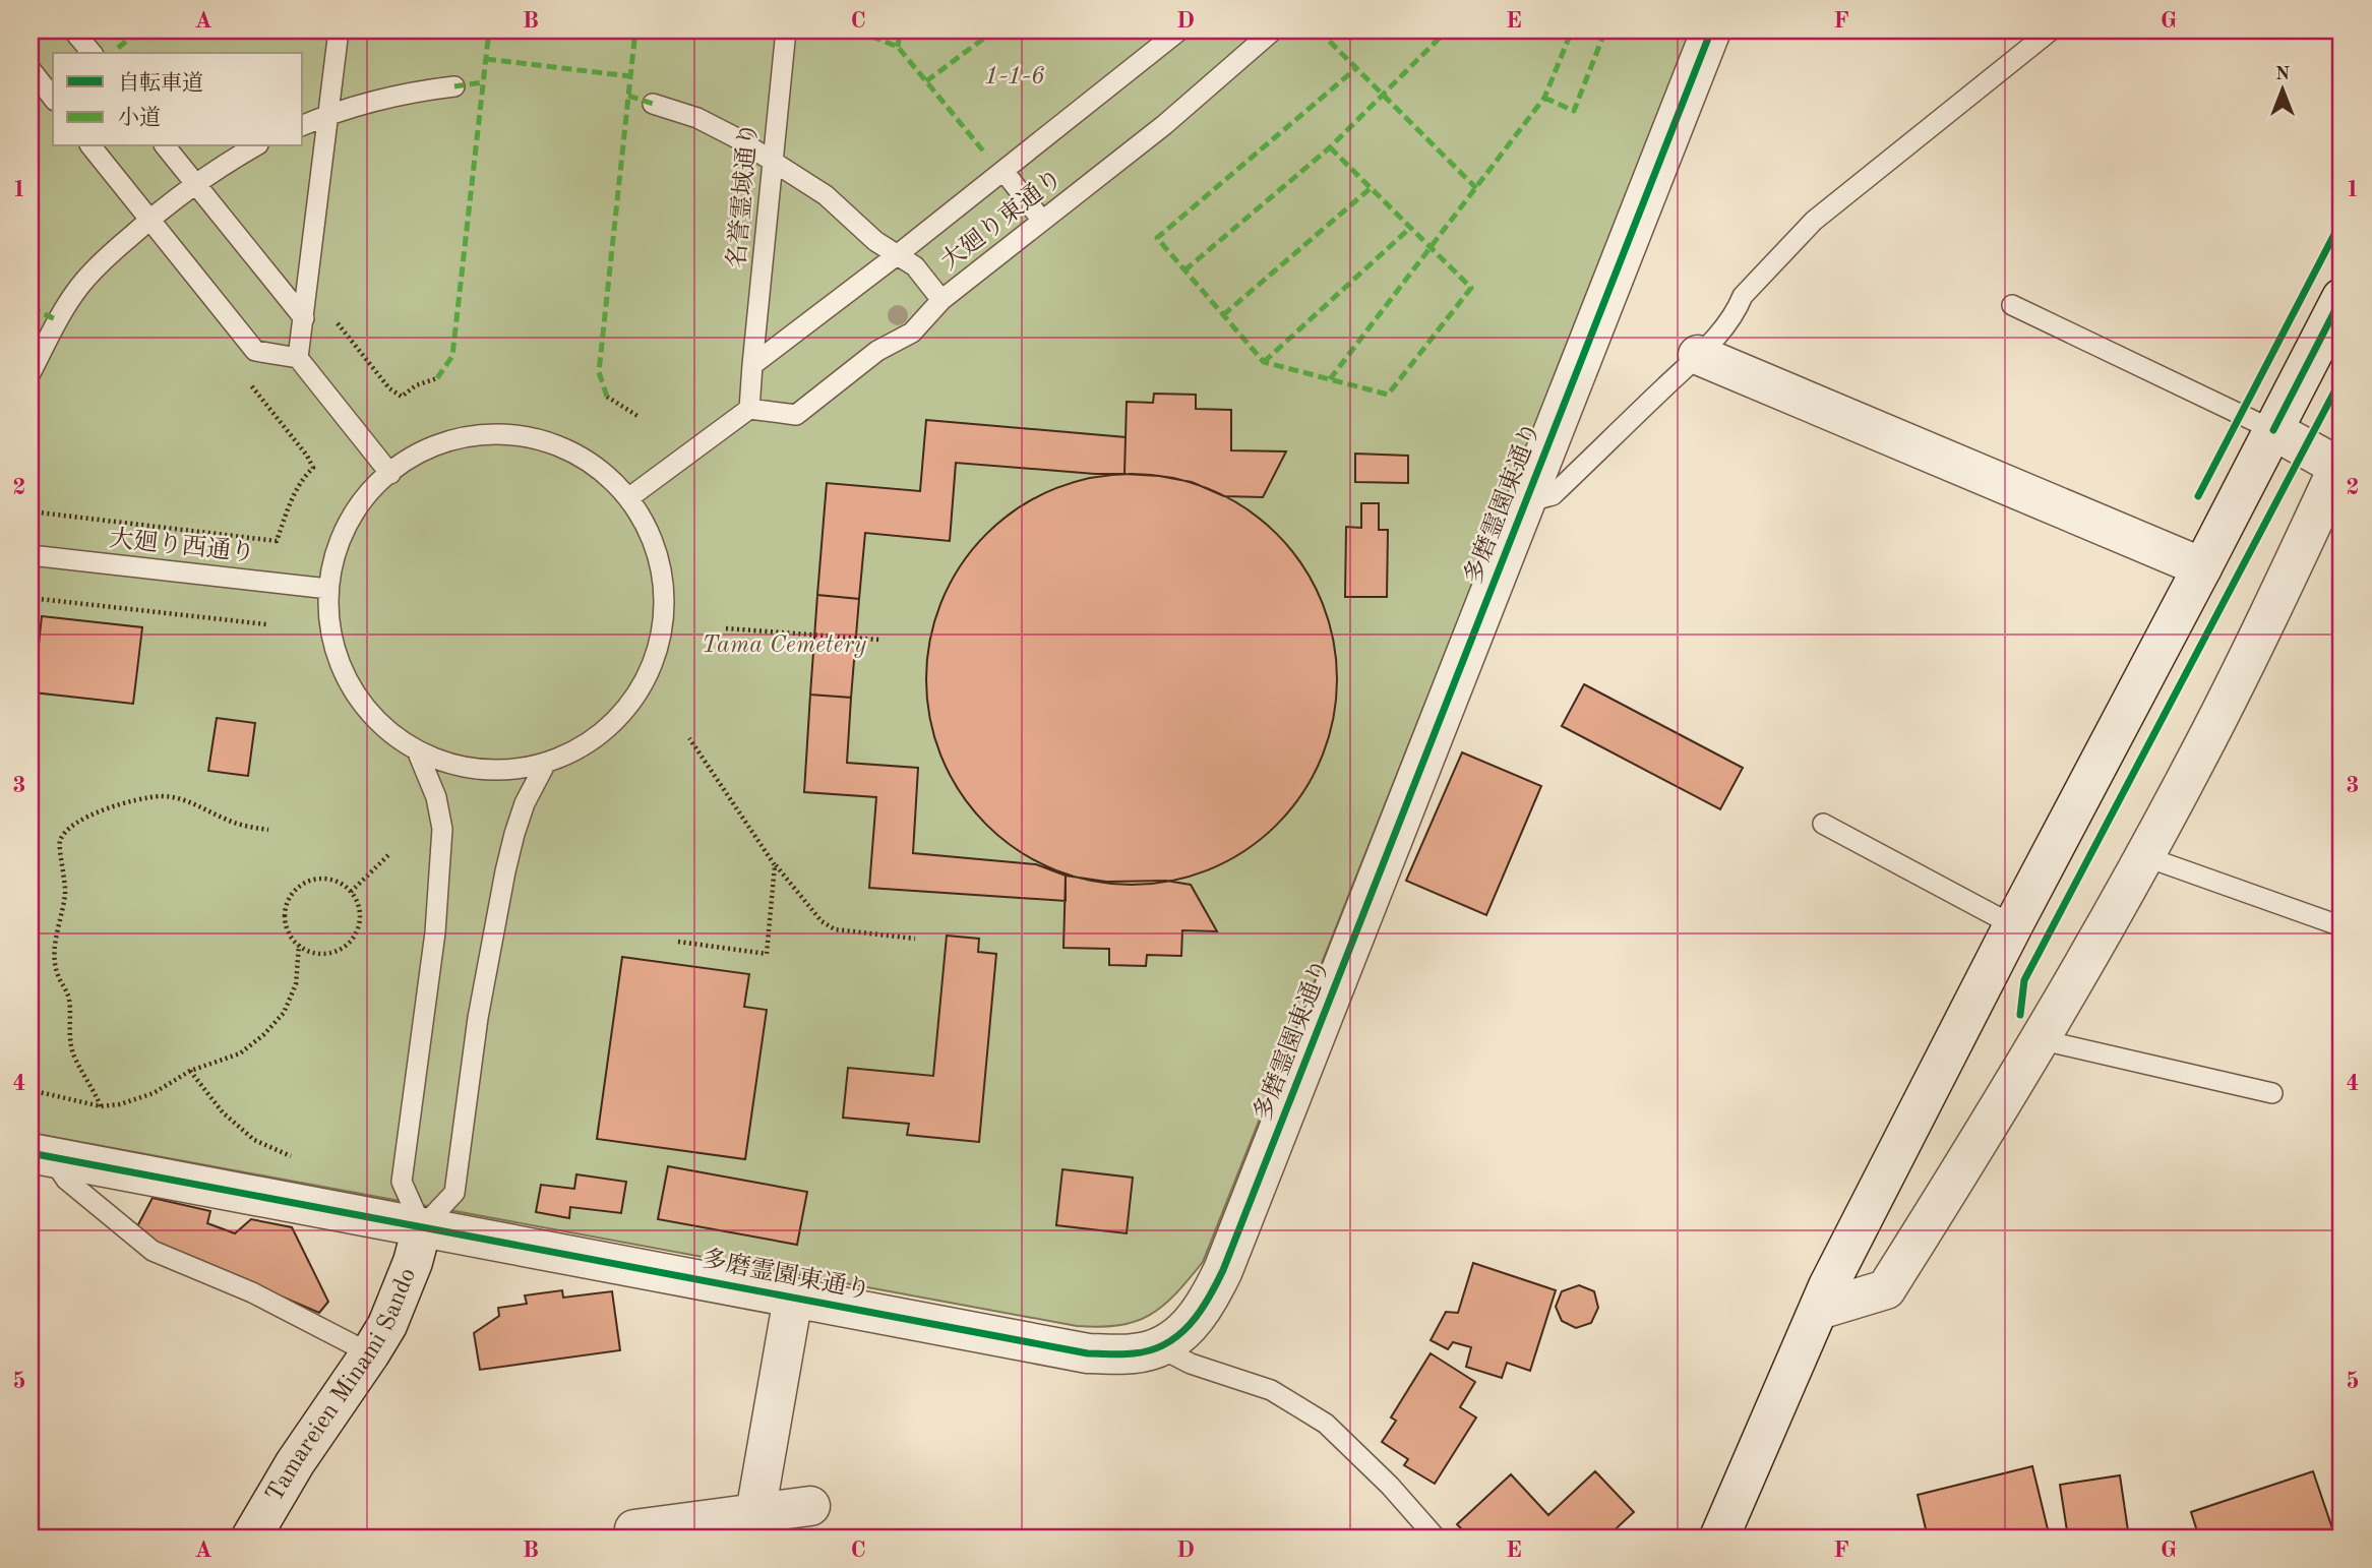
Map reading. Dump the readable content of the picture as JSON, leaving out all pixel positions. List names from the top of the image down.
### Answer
{
  "streets": {
    "street": ["多磨霊園東通り", "Tamareien Minami Sando"],
    "lane": ["名誉霊域通り", "大廻り東通り", "大廻り西通り"]
  },
  "crossings": [
    ["名誉霊域通り", "大廻り東通り"],
    ["多磨霊園東通り", "Tamareien Minami Sando"]
  ],
  "parks": ["1-1-6", "Tama Cemetery"],
  "legend": ["自転車道", "小道"],
  "north": "top",
  "grid": {
    "columns": [
      "A",
      "B",
      "C",
      "D",
      "E",
      "F",
      "G"
    ],
    "rows": [
      "1",
      "2",
      "3",
      "4",
      "5"
    ]
  }
}
